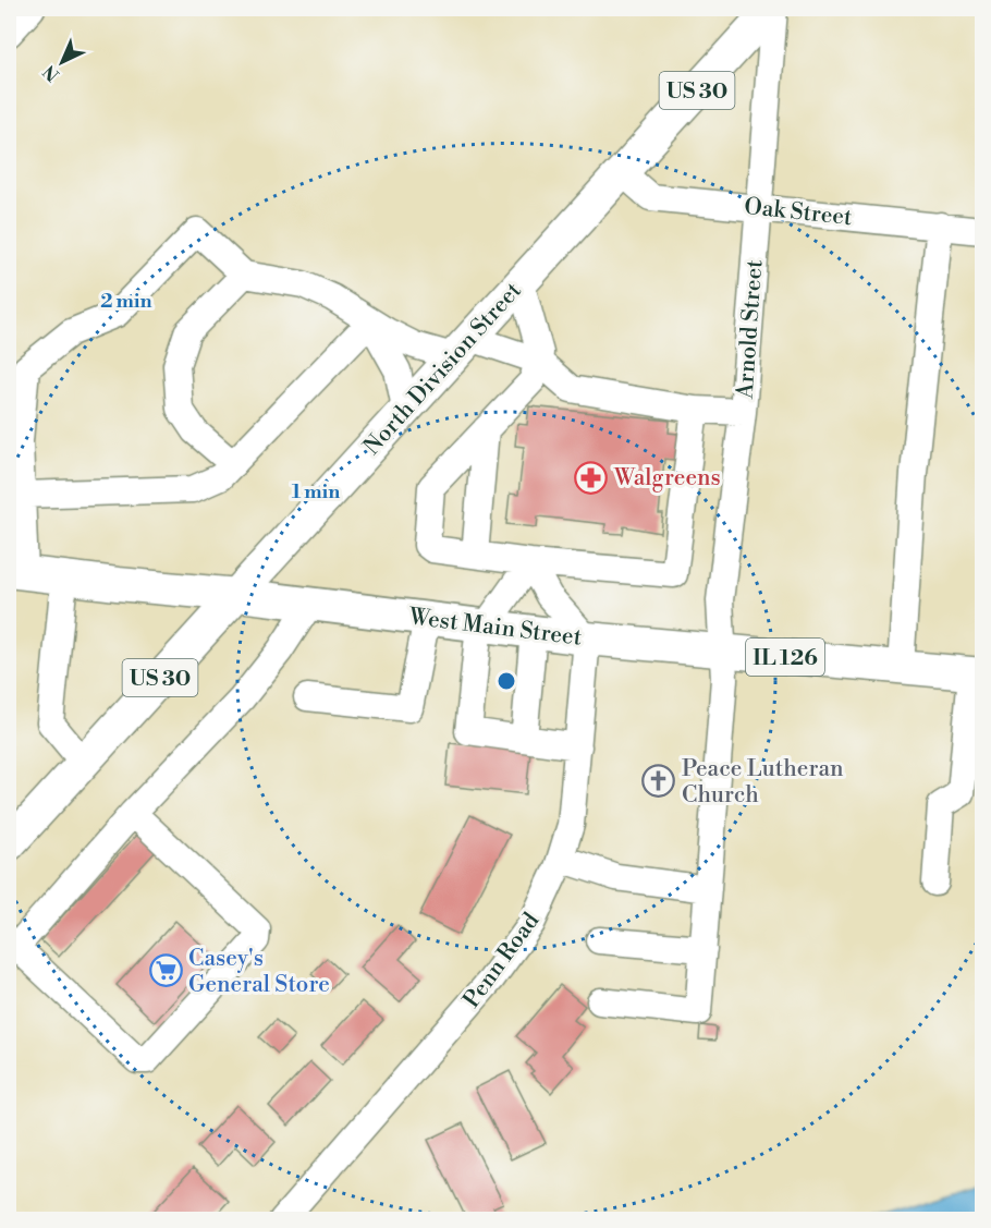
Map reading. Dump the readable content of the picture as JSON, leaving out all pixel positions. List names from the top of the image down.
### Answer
{
  "streets": {
    "main road": [
      "US 30",
      "North Division Street",
      "West Main Street",
      "IL 126"
    ],
    "street": ["Oak Street", "Arnold Street", "Penn Road"]
  },
  "crossings": [
    ["Oak Street", "Arnold Street"],
    ["Oak Street", "North Division Street"],
    ["Arnold Street", "North Division Street"],
    ["Arnold Street", "West Main Street"],
    ["North Division Street", "West Main Street"],
    ["West Main Street", "Penn Road"]
  ],
  "places": {
    "pharmacy": ["Walgreens"],
    "church": ["Peace Lutheran Church"],
    "supermarket": ["Casey's General Store"]
  },
  "north": "bottom left",
  "rings": ["2 min", "1 min"]
}
